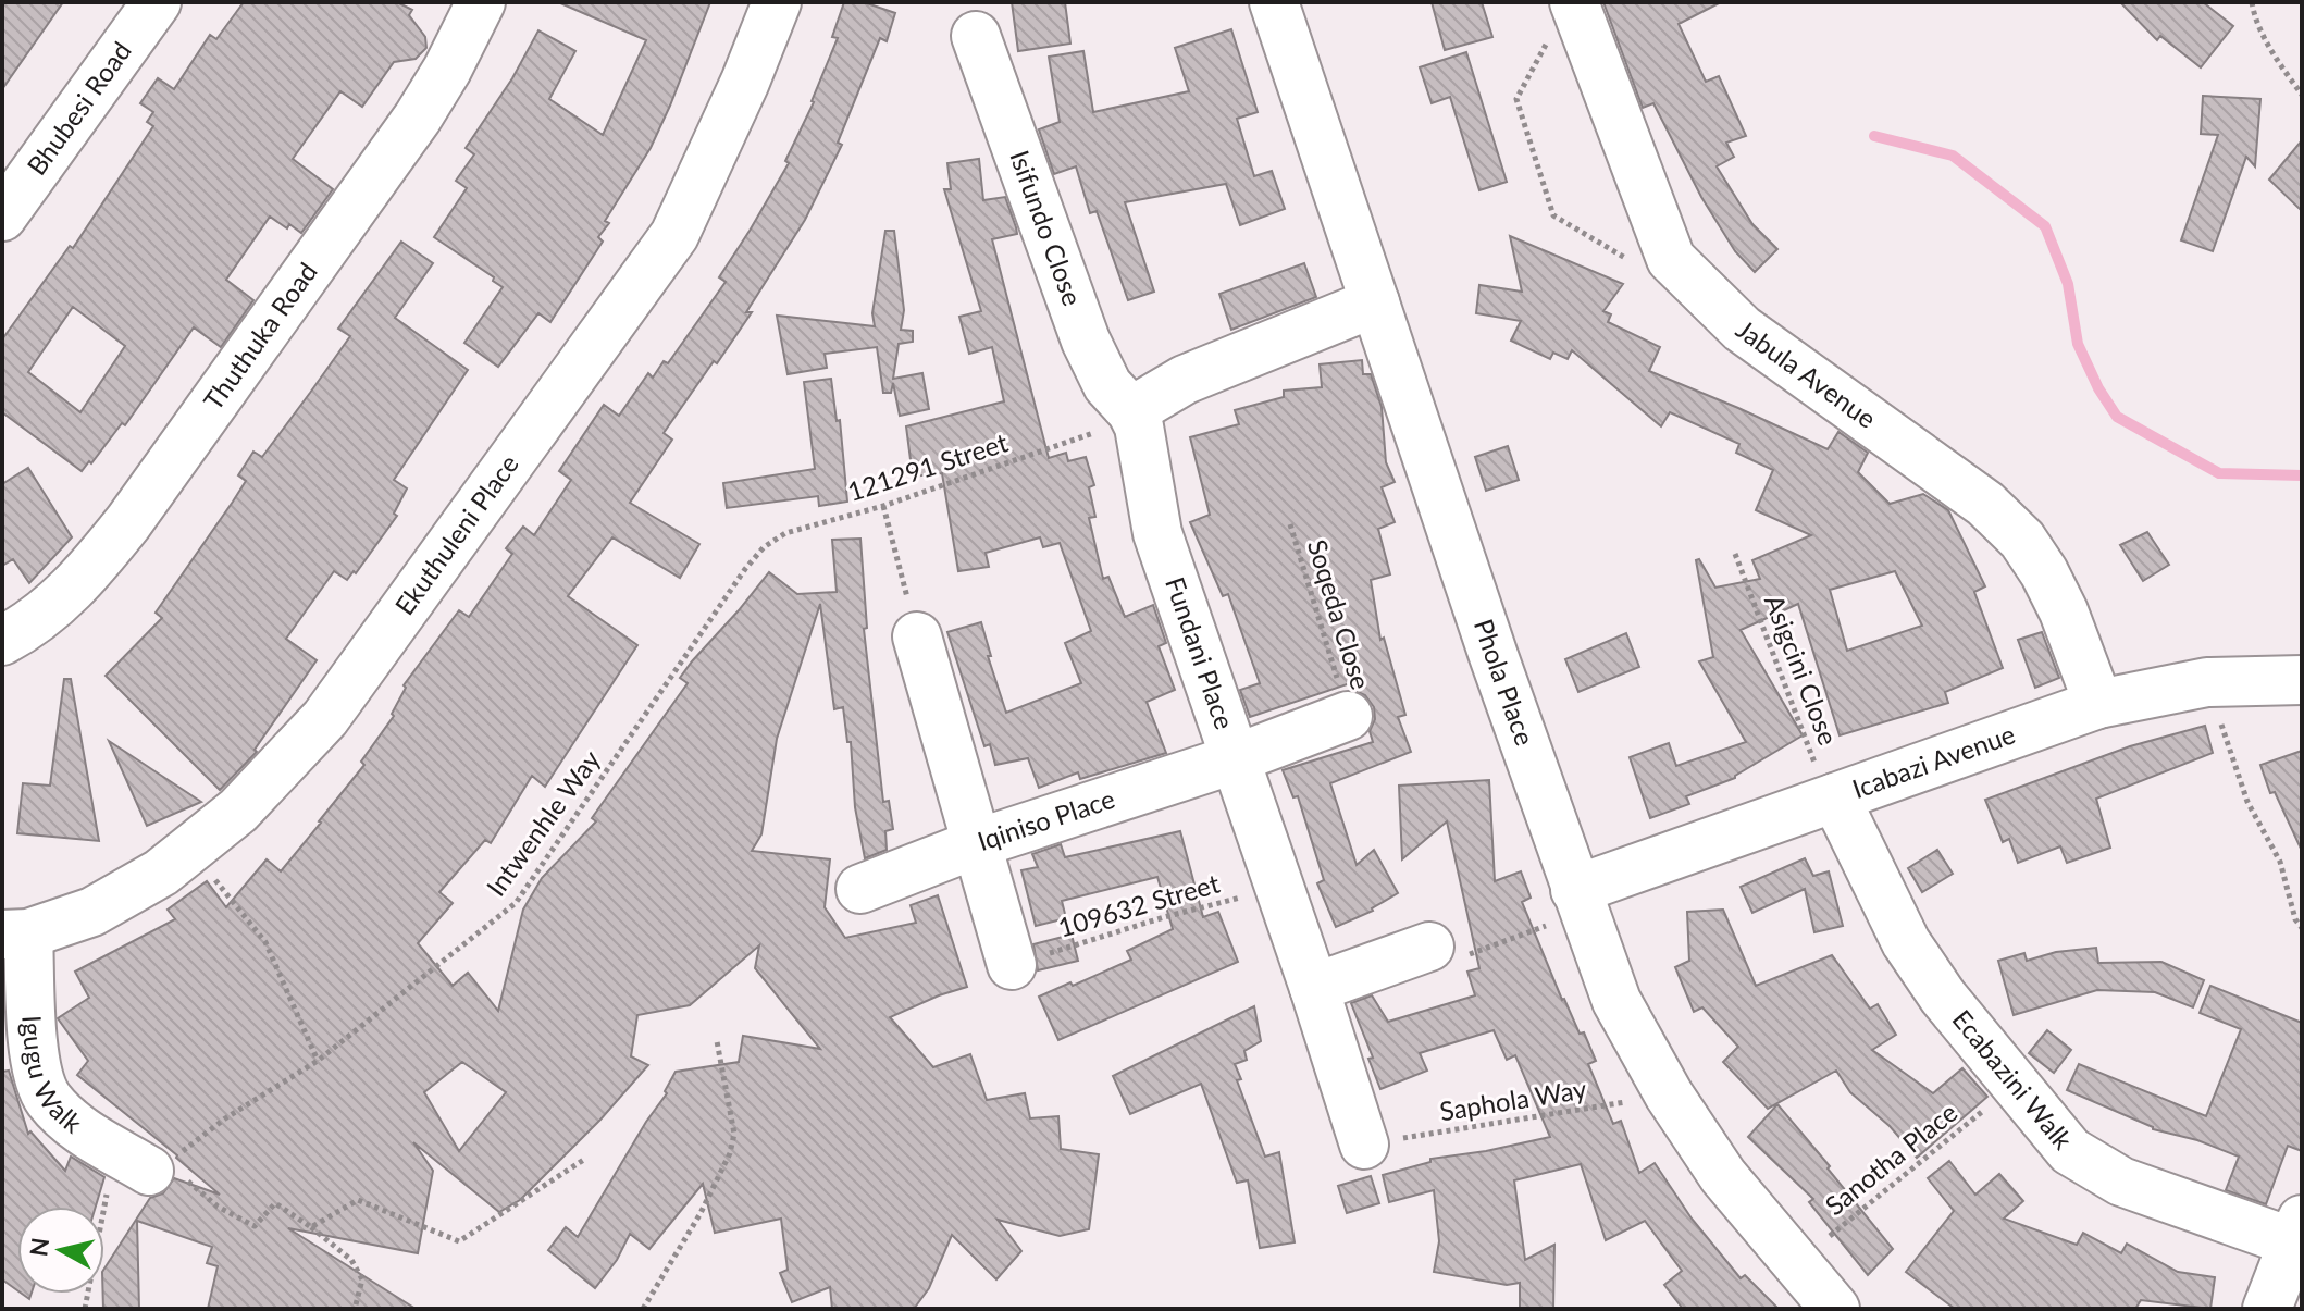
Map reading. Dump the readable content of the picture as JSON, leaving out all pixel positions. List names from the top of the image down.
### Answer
{
  "streets": {
    "street": [
      "Bhubesi Road",
      "Isifundo Close",
      "Thuthuka Road",
      "Jabula Avenue",
      "Ekuthuleni Place",
      "Fundani Place",
      "Phola Place",
      "Icabazi Avenue",
      "Iqiniso Place",
      "Igugu Walk",
      "Ecabazini Walk"
    ],
    "path": [
      "121291 Street",
      "Soqeda Close",
      "Asigcini Close",
      "Intwenhle Way",
      "109632 Street",
      "Saphola Way",
      "Sanotha Place"
    ]
  },
  "crossings": [
    ["Isifundo Close", "Fundani Place"],
    ["Jabula Avenue", "Icabazi Avenue"],
    ["121291 Street", "Intwenhle Way"],
    ["Ekuthuleni Place", "Igugu Walk"],
    ["Soqeda Close", "Iqiniso Place"],
    ["Fundani Place", "Iqiniso Place"],
    ["Fundani Place", "109632 Street"],
    ["Fundani Place", "Saphola Way"],
    ["Asigcini Close", "Icabazi Avenue"],
    ["Asigcini Close", "Ecabazini Walk"],
    ["Phola Place", "Icabazi Avenue"],
    ["Phola Place", "Saphola Way"],
    ["Phola Place", "Sanotha Place"],
    ["Icabazi Avenue", "Ecabazini Walk"],
    ["Intwenhle Way", "Igugu Walk"],
    ["Ecabazini Walk", "Sanotha Place"]
  ],
  "north": "left"
}
